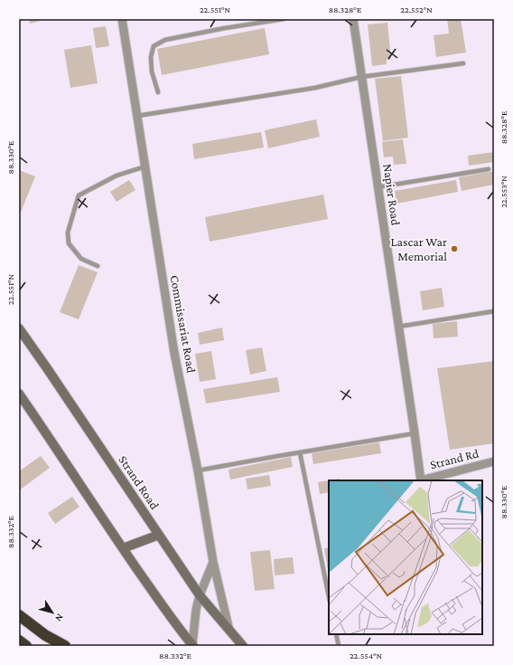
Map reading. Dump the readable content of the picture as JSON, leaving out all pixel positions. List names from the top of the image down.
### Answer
{
  "streets": {
    "main road": ["Strand Road"],
    "street": ["Napier Road", "Commissariat Road", "Strand Rd"]
  },
  "crossings": [
    ["Commissariat Road", "Strand Road"]
  ],
  "places": ["Lascar War Memorial"],
  "north": "bottom right",
  "coordinates": [
    "22.551°N",
    "88.328°E",
    "22.552°N",
    "88.330°E",
    "22.553°N",
    "88.332°E",
    "22.554°N"
  ]
}
